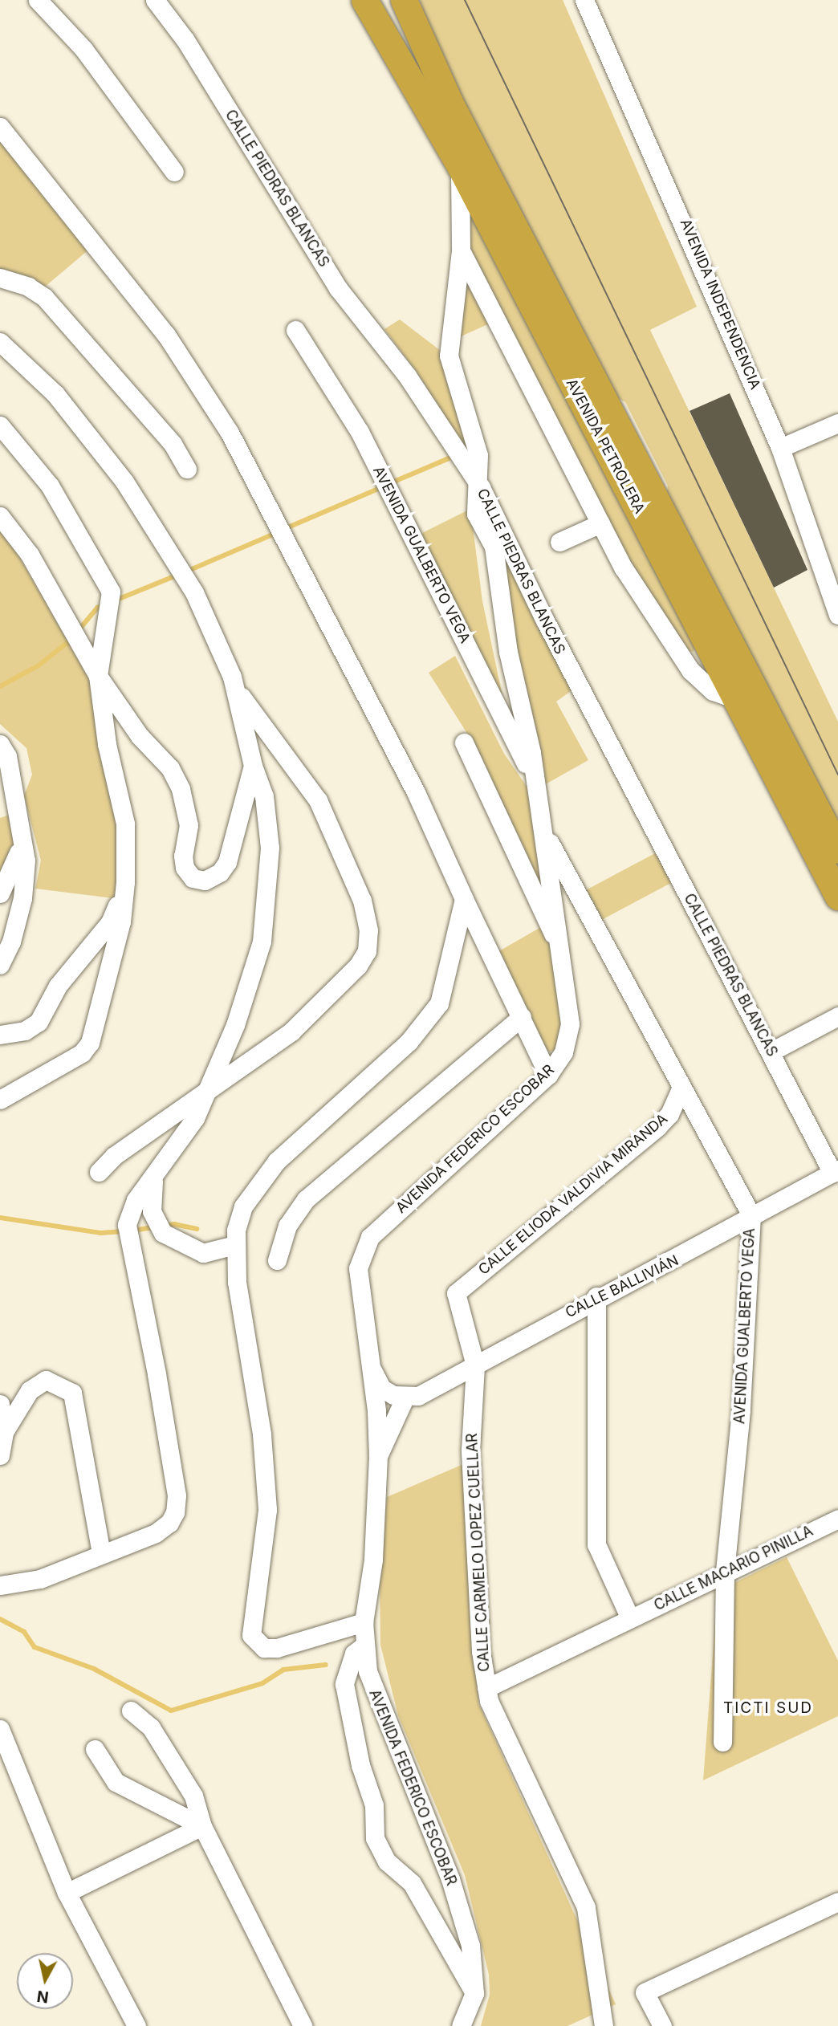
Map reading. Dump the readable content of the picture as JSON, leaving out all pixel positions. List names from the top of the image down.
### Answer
{
  "streets": {
    "highway": ["AVENIDA PETROLERA"],
    "street": [
      "CALLE PIEDRAS BLANCAS",
      "AVENIDA INDEPENDENCIA",
      "AVENIDA GUALBERTO VEGA",
      "AVENIDA FEDERICO ESCOBAR",
      "CALLE ELIODA VALDIVIA MIRANDA",
      "CALLE BALLIVIÁN",
      "CALLE CARMELO LOPEZ CUELLAR",
      "CALLE MACARIO PINILLA"
    ]
  },
  "crossings": [
    ["CALLE PIEDRAS BLANCAS", "AVENIDA FEDERICO ESCOBAR"],
    ["CALLE PIEDRAS BLANCAS", "CALLE BALLIVIÁN"],
    ["AVENIDA PETROLERA", "AVENIDA FEDERICO ESCOBAR"],
    ["AVENIDA GUALBERTO VEGA", "AVENIDA FEDERICO ESCOBAR"],
    ["AVENIDA GUALBERTO VEGA", "CALLE ELIODA VALDIVIA MIRANDA"],
    ["AVENIDA GUALBERTO VEGA", "CALLE BALLIVIÁN"],
    ["AVENIDA GUALBERTO VEGA", "CALLE MACARIO PINILLA"],
    ["CALLE ELIODA VALDIVIA MIRANDA", "CALLE CARMELO LOPEZ CUELLAR"],
    ["CALLE BALLIVIÁN", "CALLE CARMELO LOPEZ CUELLAR"],
    ["CALLE CARMELO LOPEZ CUELLAR", "CALLE MACARIO PINILLA"]
  ],
  "districts": ["TICTI SUD"],
  "north": "bottom"
}
